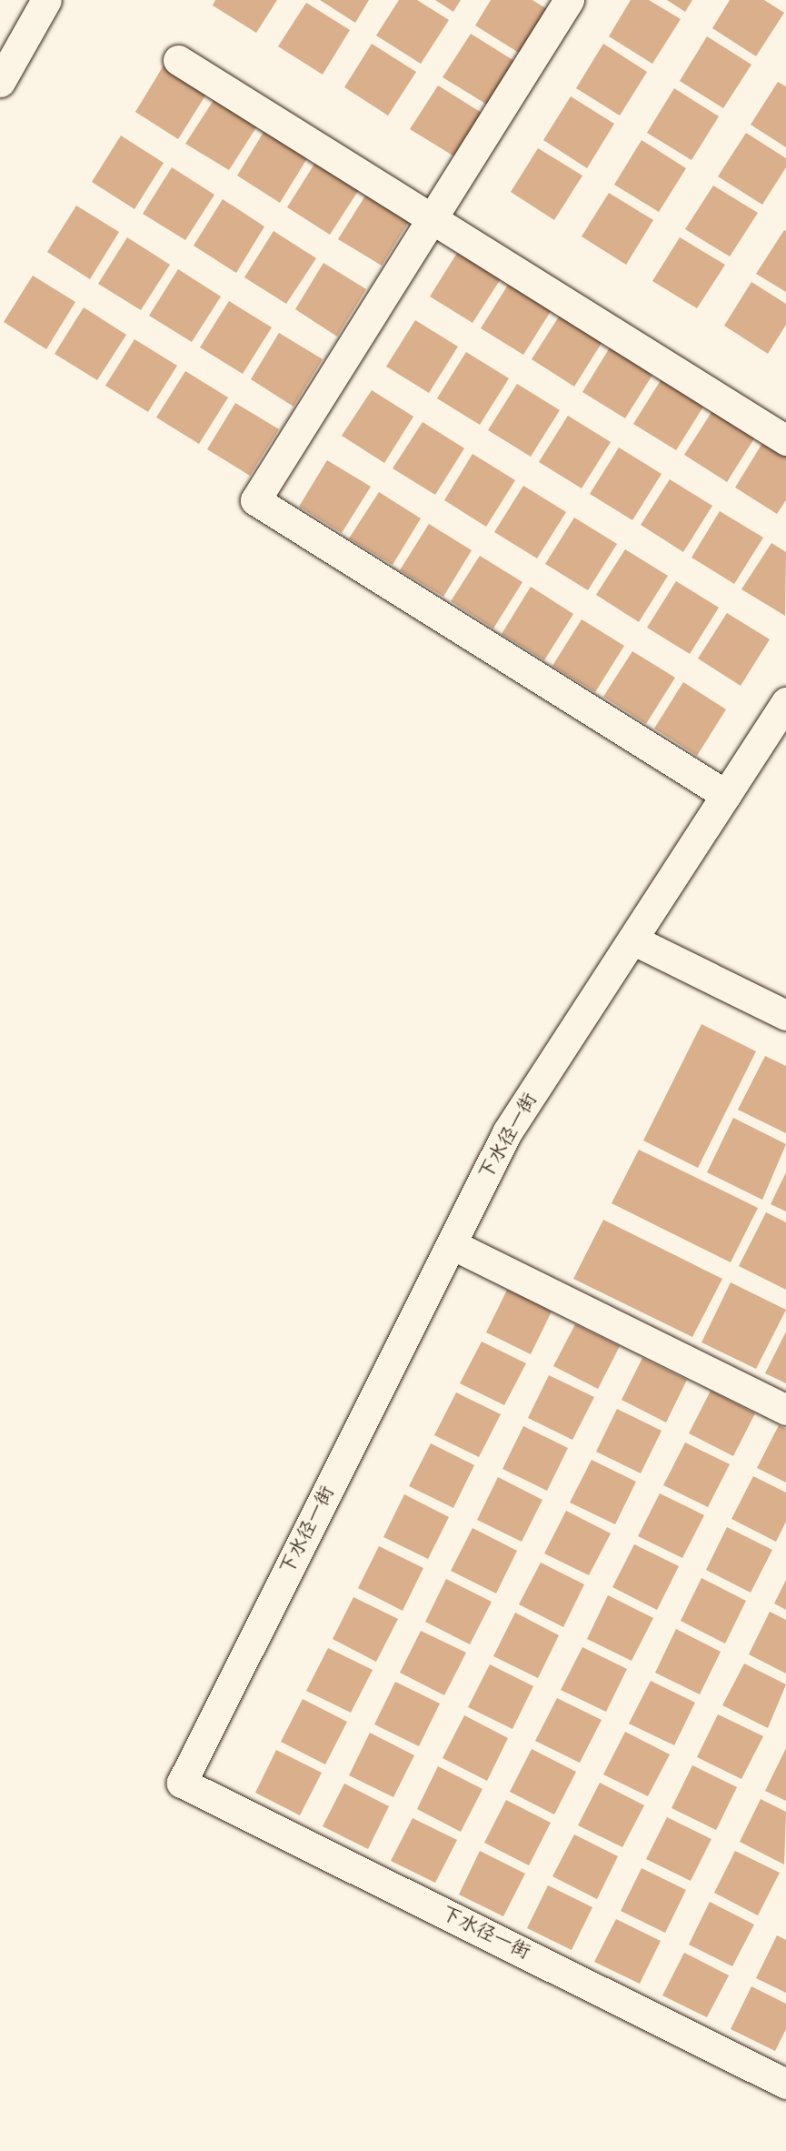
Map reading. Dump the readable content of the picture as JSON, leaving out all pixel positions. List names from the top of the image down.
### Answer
{
  "streets": {
    "street": ["下水径一街"]
  }
}
